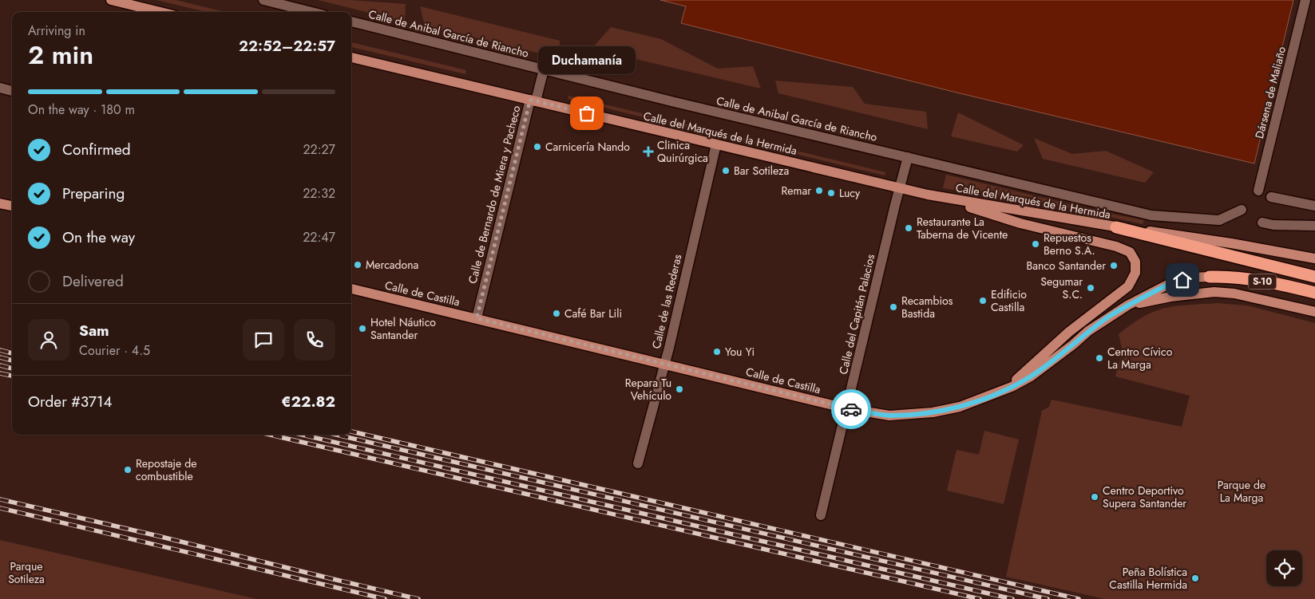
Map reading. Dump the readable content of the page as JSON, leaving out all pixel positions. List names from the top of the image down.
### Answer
{
  "streets": {
    "highway": ["S-10"],
    "main road": ["Calle del Marqués de la Hermida", "Calle de Castilla"],
    "street": [
      "Calle de Anibal García de Riancho",
      "Dársena de Maliaño",
      "Calle de Bernardo de Miera y Pacheco",
      "Calle de las Rederas",
      "Calle del Capitán Palacios"
    ]
  },
  "crossings": [
    ["Calle del Marqués de la Hermida", "Calle de Bernardo de Miera y Pacheco"],
    ["Calle del Marqués de la Hermida", "S-10"],
    ["Calle del Marqués de la Hermida", "Calle de las Rederas"],
    ["Calle del Marqués de la Hermida", "Calle del Capitán Palacios"],
    ["Calle de Bernardo de Miera y Pacheco", "Calle de Castilla"],
    ["S-10", "Calle de Castilla"],
    ["Calle de Castilla", "Calle de las Rederas"],
    ["Calle de Castilla", "Calle del Capitán Palacios"]
  ],
  "parks": ["Parque de La Marga", "Parque Sotileza"],
  "places": {
    "other": [
      "Duchamanía",
      "Carnicería Nando",
      "Bar Sotileza",
      "Remar",
      "Lucy",
      "Restaurante La Taberna de Vicente",
      "Repuestos Berno S.A.",
      "Mercadona",
      "Banco Santander",
      "Segumar S.C.",
      "Edificio Castilla",
      "Recambios Bastida",
      "Café Bar Lili",
      "Hotel Náutico Santander",
      "You Yi",
      "Centro Cívico La Marga",
      "Repara Tu Vehículo",
      "Repostaje de combustible",
      "Centro Deportivo Supera Santander",
      "Peña Bolística Castilla Hermida"
    ],
    "health": ["Clinica Quirúrgica"]
  },
  "page": {
    "heading": ["2 min", "Arriving in", "22:52–22:57"],
    "panel": [
      "Sam",
      "Courier · 4.5",
      "Order #3714",
      "€22.82"
    ],
    "bubble": "Duchamanía",
    "bar": "On the way · 180 m",
    "list": [
      ["Confirmed", "22:27"],
      ["Preparing", "22:32"],
      ["On the way", "22:47"],
      "Delivered"
    ]
  }
}
